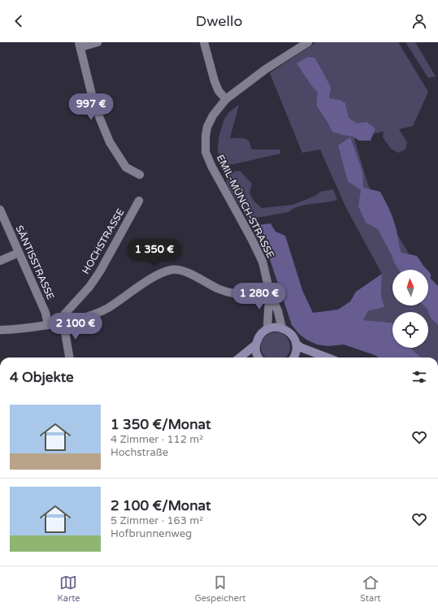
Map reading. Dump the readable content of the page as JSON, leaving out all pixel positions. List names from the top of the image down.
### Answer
{
  "streets": {
    "street": ["EMIL-MÜNCH-STRASSE", "HOCHSTRASSE", "SÄNTISSTRASSE"]
  },
  "north": "top",
  "page": {
    "header": "Dwello",
    "price": [
      "997 €",
      "1 350 €",
      "1 280 €",
      "2 100 €"
    ],
    "heading": "4 Objekte",
    "list": [
      {
        "name": "1 350 €/Monat",
        "note": "4 Zimmer · 112 m² · Hochstraße"
      },
      {
        "name": "2 100 €/Monat",
        "note": "5 Zimmer · 163 m² · Hofbrunnenweg"
      }
    ],
    "tabs": ["Karte", "Gespeichert", "Start"]
  }
}
